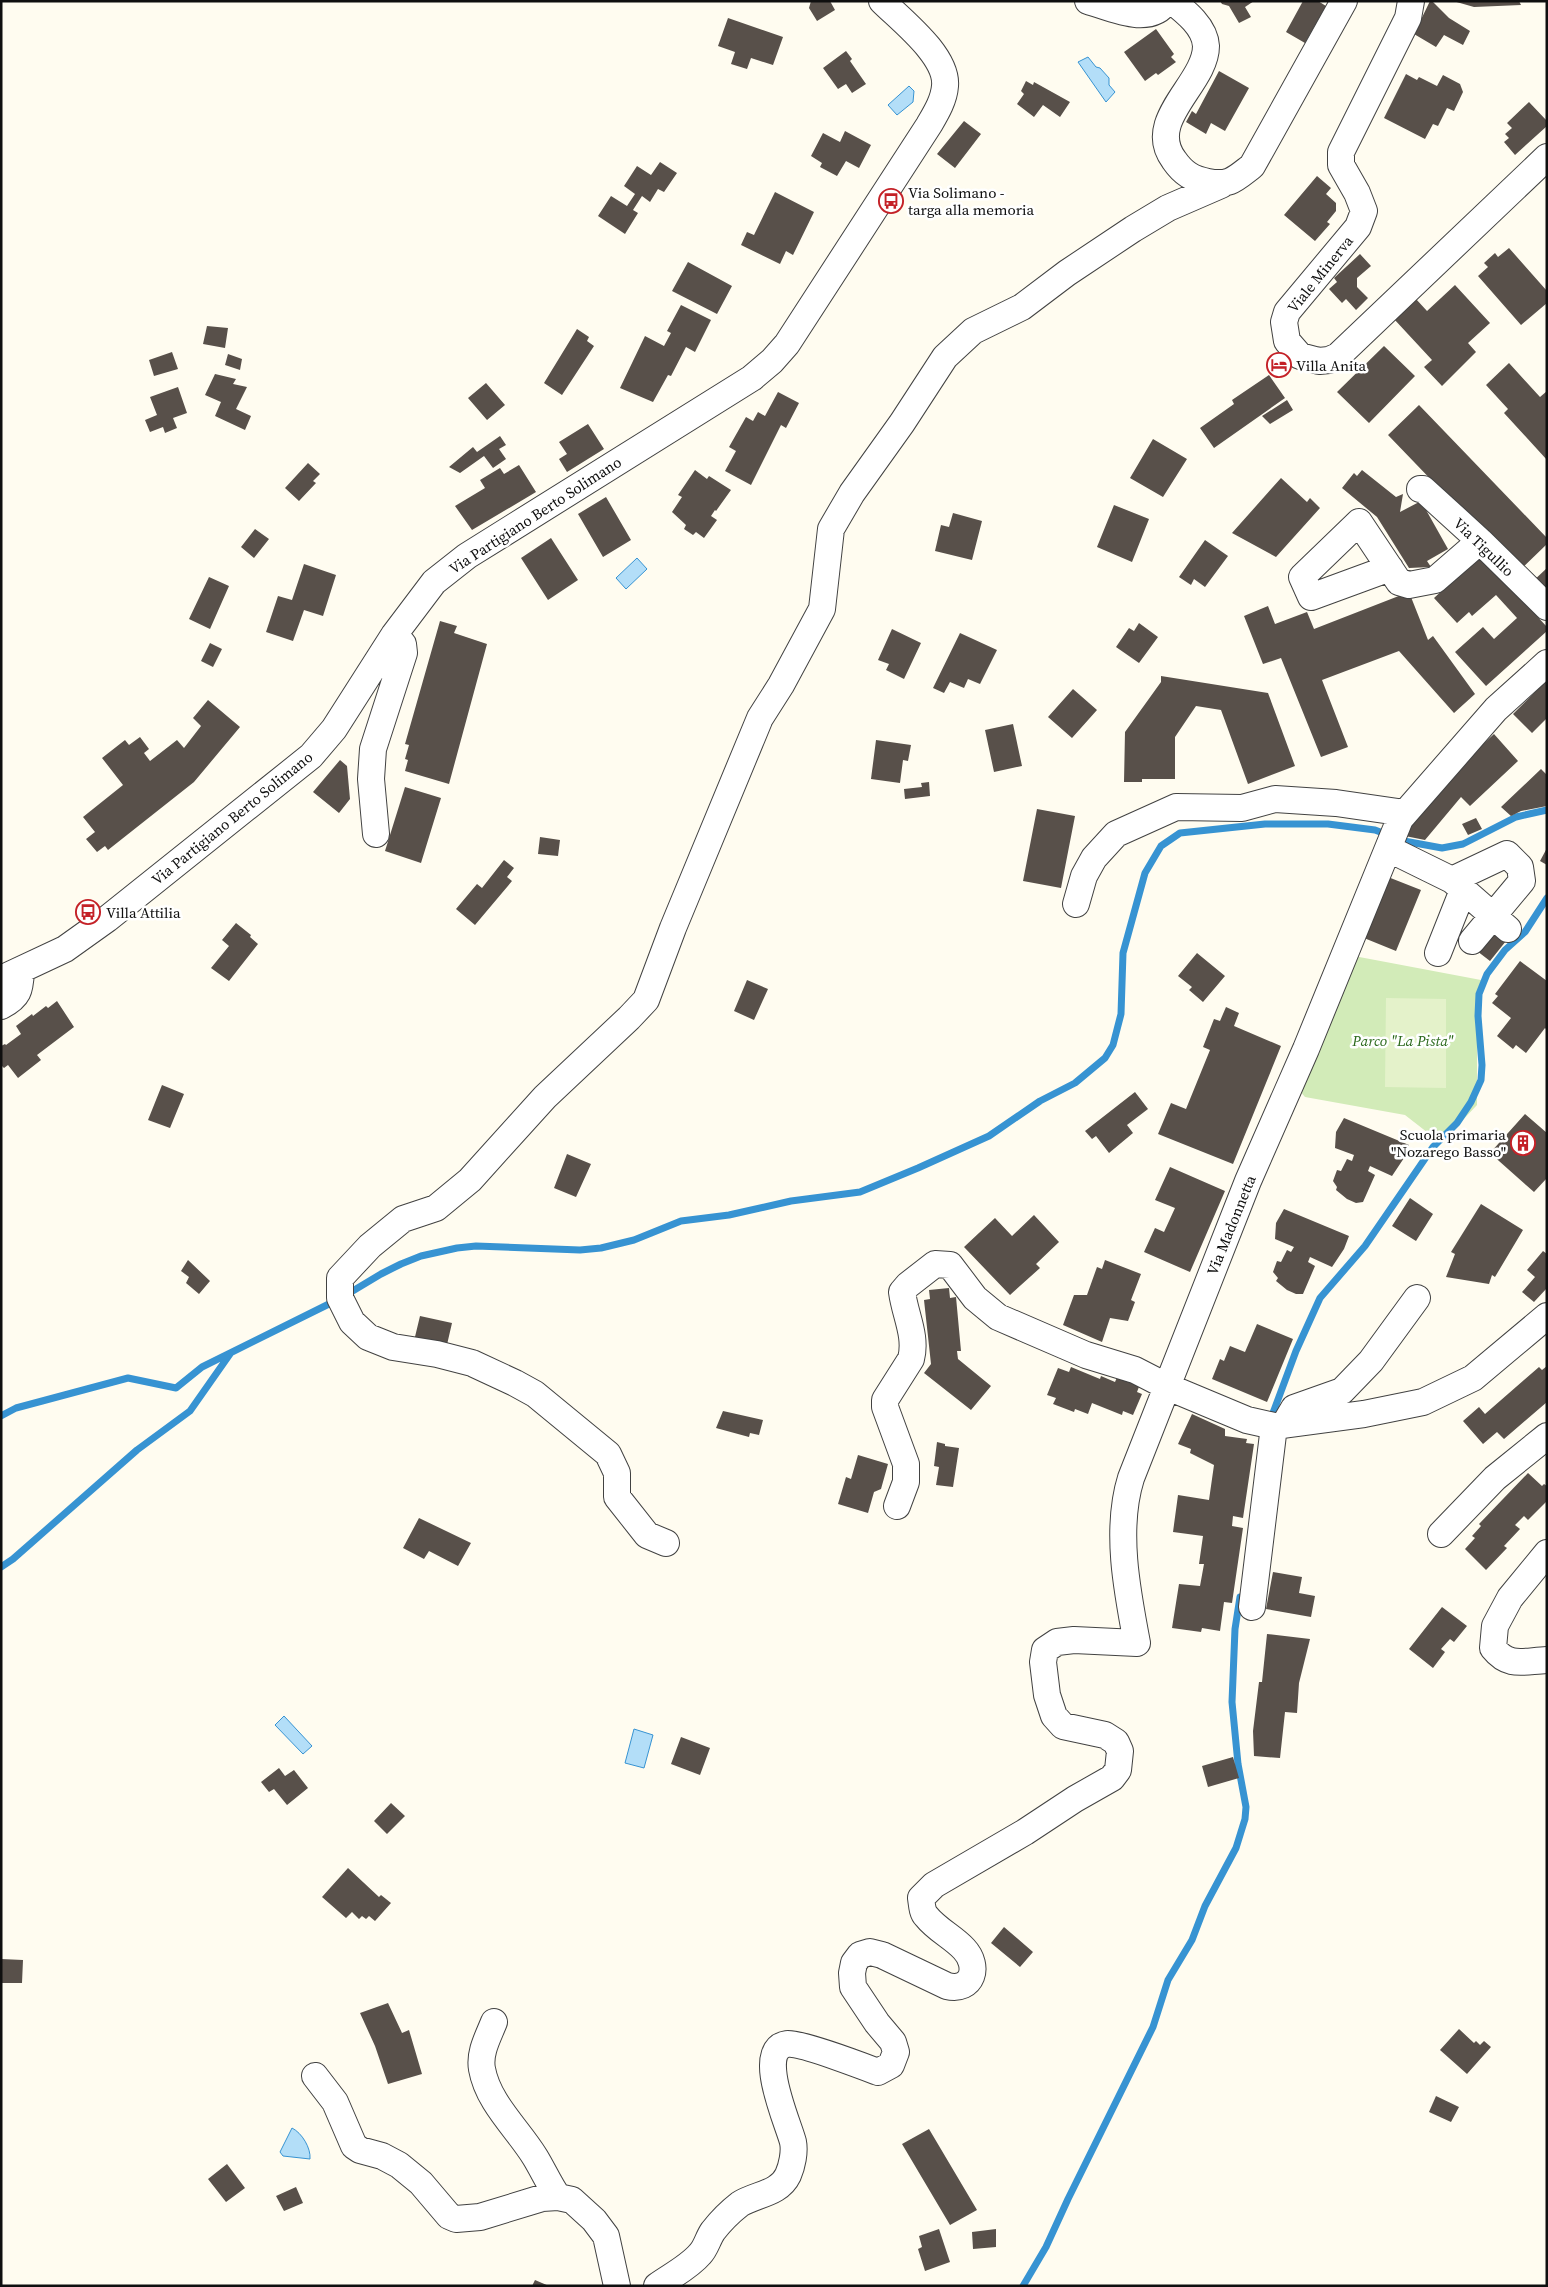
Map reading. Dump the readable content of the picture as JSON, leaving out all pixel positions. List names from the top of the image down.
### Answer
{
  "streets": {
    "street": [
      "Viale Minerva",
      "Via Partigiano Berto Solimano",
      "Via Tigullio",
      "Via Madonnetta"
    ]
  },
  "parks": ["Parco \"La Pista\""],
  "places": {
    "bus stop": ["Via Solimano - targa alla memoria", "Villa Attilia"],
    "hotel": ["Villa Anita"],
    "building": ["Scuola primaria \"Nozarego Basso\""]
  }
}
